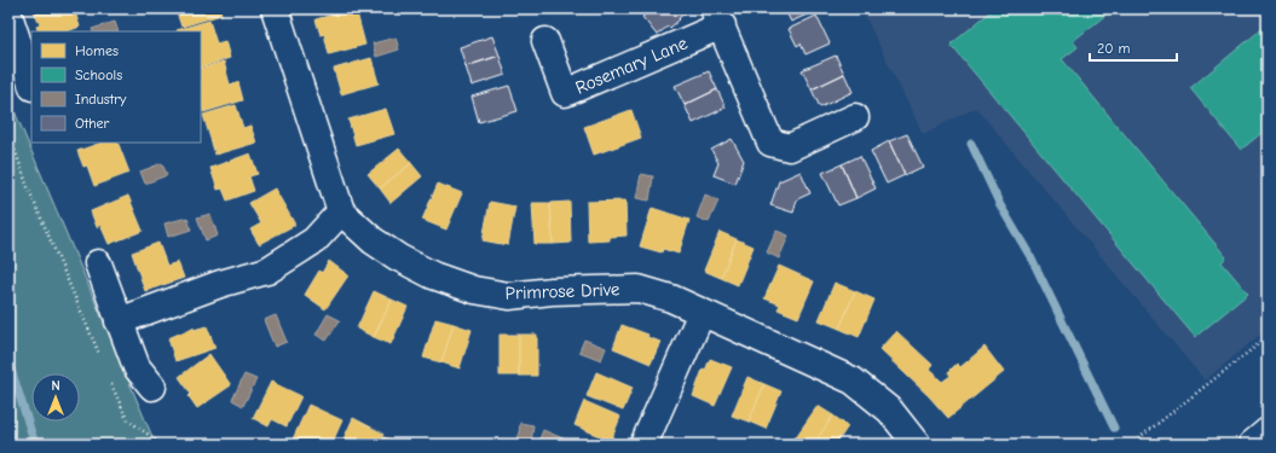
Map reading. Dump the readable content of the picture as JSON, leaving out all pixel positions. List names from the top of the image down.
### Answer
{
  "streets": {
    "street": ["Rosemary Lane", "Primrose Drive"]
  },
  "legend": [
    "Homes",
    "Schools",
    "Industry",
    "Other"
  ],
  "scale_bar": "20 m",
  "north": "top"
}
